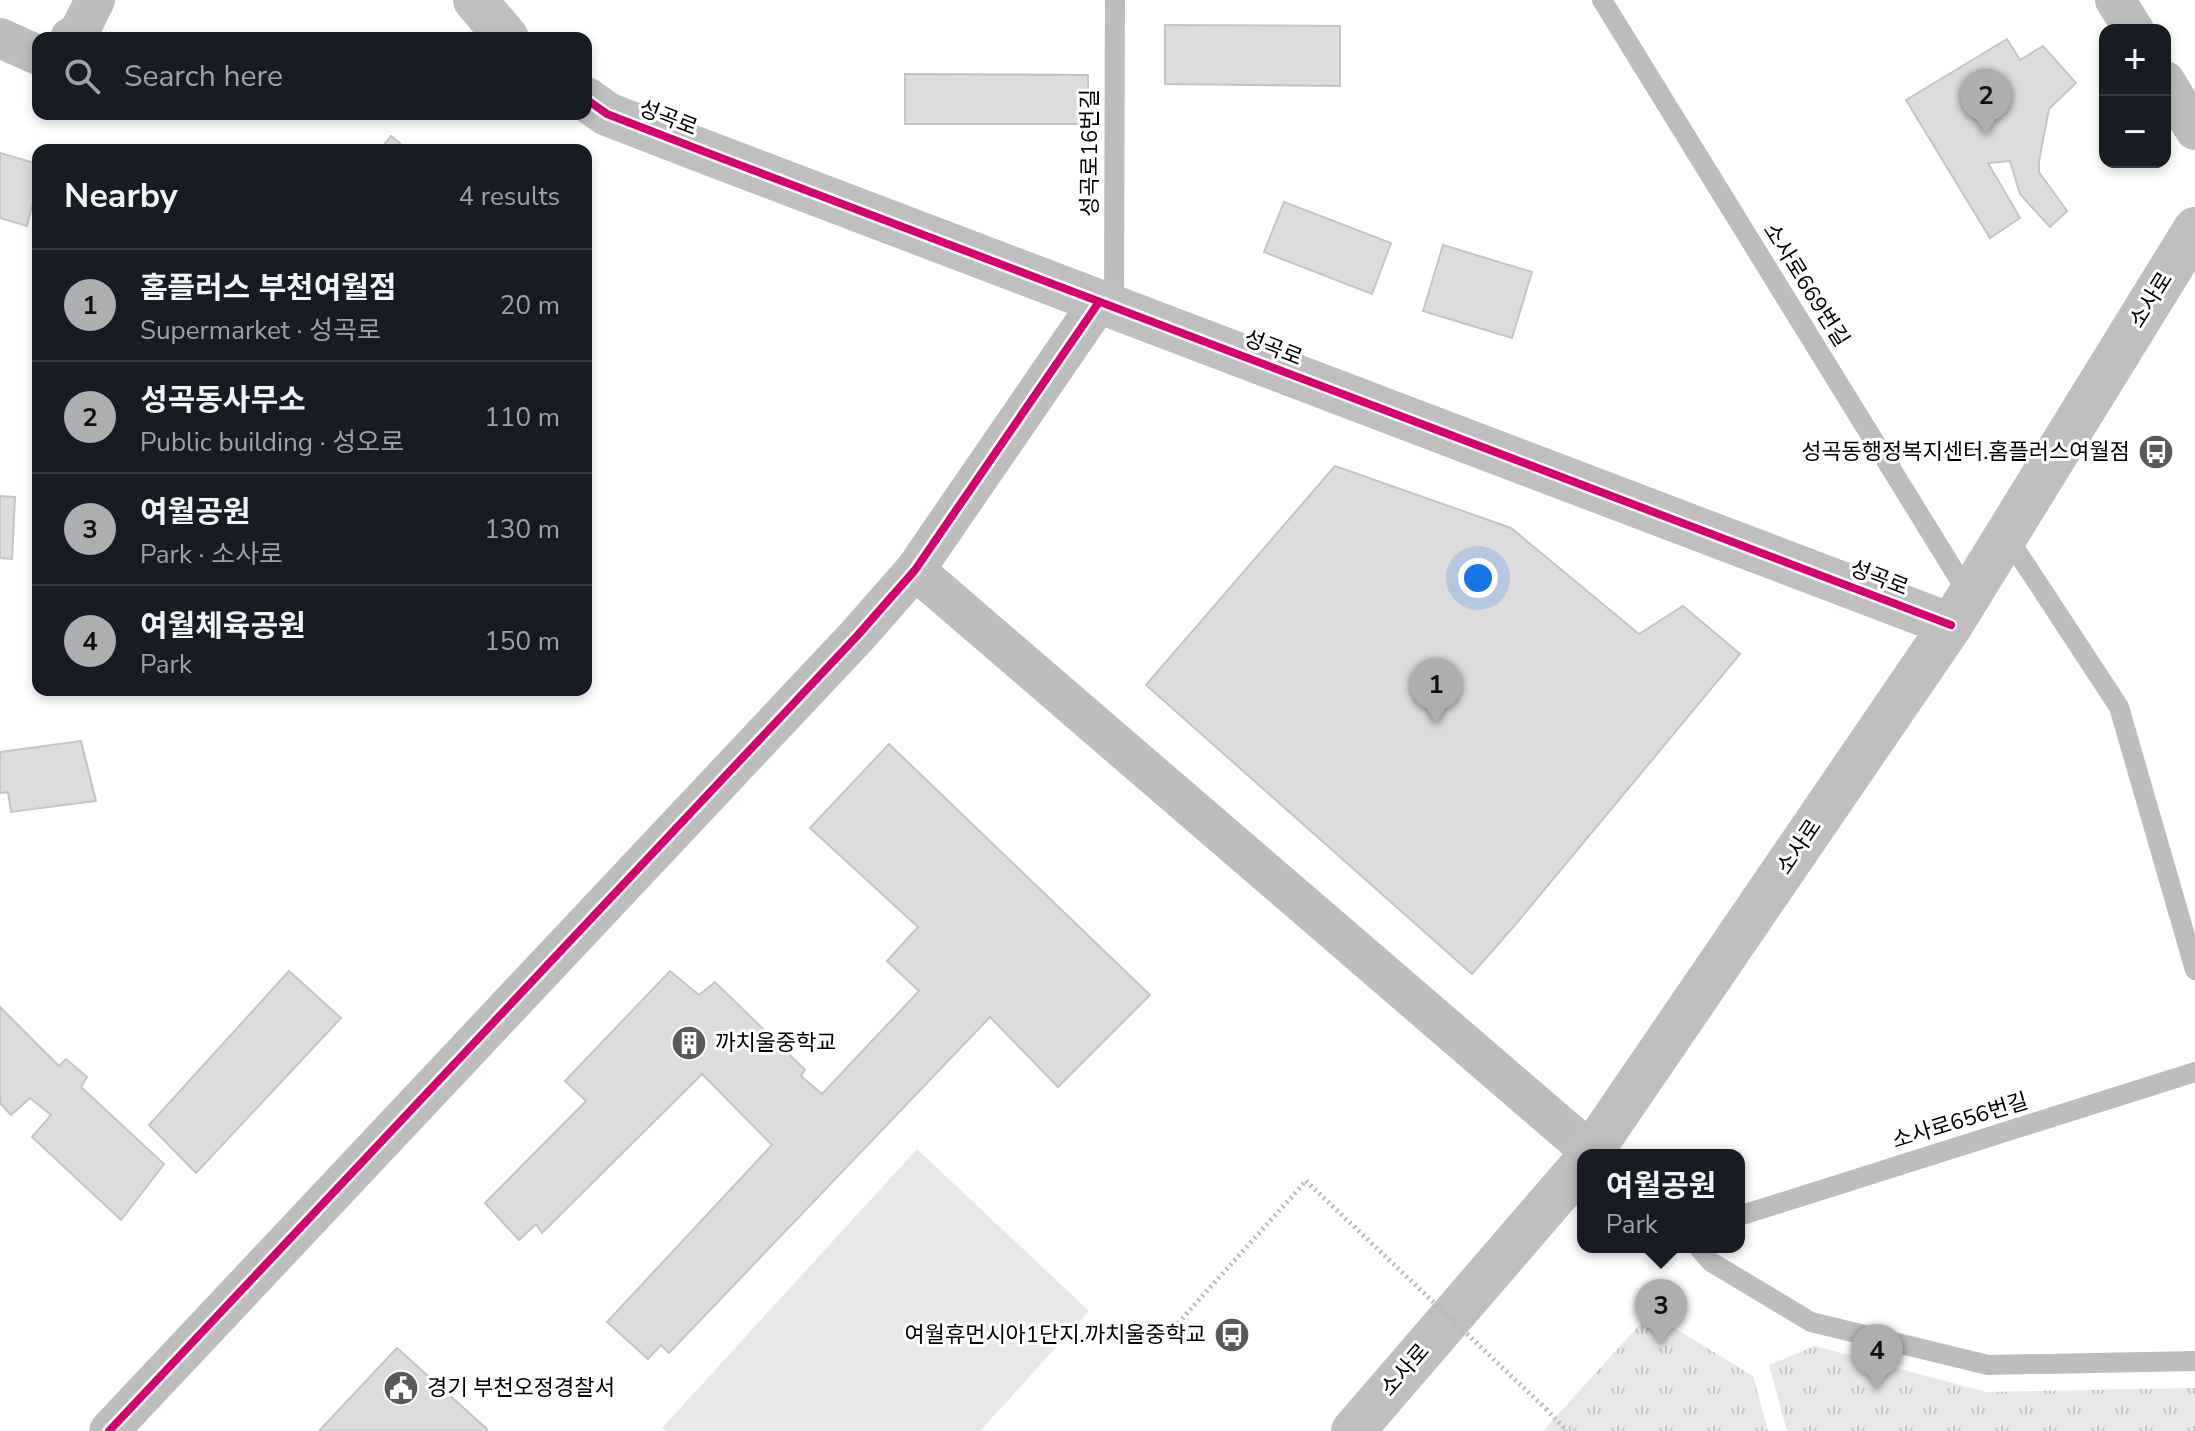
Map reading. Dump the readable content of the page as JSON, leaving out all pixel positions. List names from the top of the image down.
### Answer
{
  "streets": {
    "street": ["성곡로", "소사로"],
    "lane": ["성곡로16번길", "소사로669번길", "소사로656번길"]
  },
  "crossings": [
    ["성곡로", "성곡로16번길"],
    ["성곡로", "소사로669번길"],
    ["성곡로", "소사로"],
    ["소사로669번길", "소사로"]
  ],
  "places": {
    "bus stop": ["성곡동행정복지센터.홈플러스여월점", "여월휴먼시아1단지.까치울중학교"],
    "building": ["까치울중학교"],
    "public building": ["경기 부천오정경찰서"]
  },
  "page": {
    "map_buttons": ["+", "−"],
    "search": "Search here",
    "pins": [
      "2",
      "1",
      "3",
      "4"
    ],
    "heading": ["Nearby", "4 results"],
    "list": [
      {
        "mark": "1",
        "name": "홈플러스 부천여월점",
        "note": "Supermarket · 성곡로",
        "value": "20 m"
      },
      {
        "mark": "2",
        "name": "성곡동사무소",
        "note": "Public building · 성오로",
        "value": "110 m"
      },
      {
        "mark": "3",
        "name": "여월공원",
        "note": "Park · 소사로",
        "value": "130 m"
      },
      {
        "mark": "4",
        "name": "여월체육공원",
        "note": "Park",
        "value": "150 m"
      }
    ],
    "popup": ["여월공원", "Park"]
  }
}
